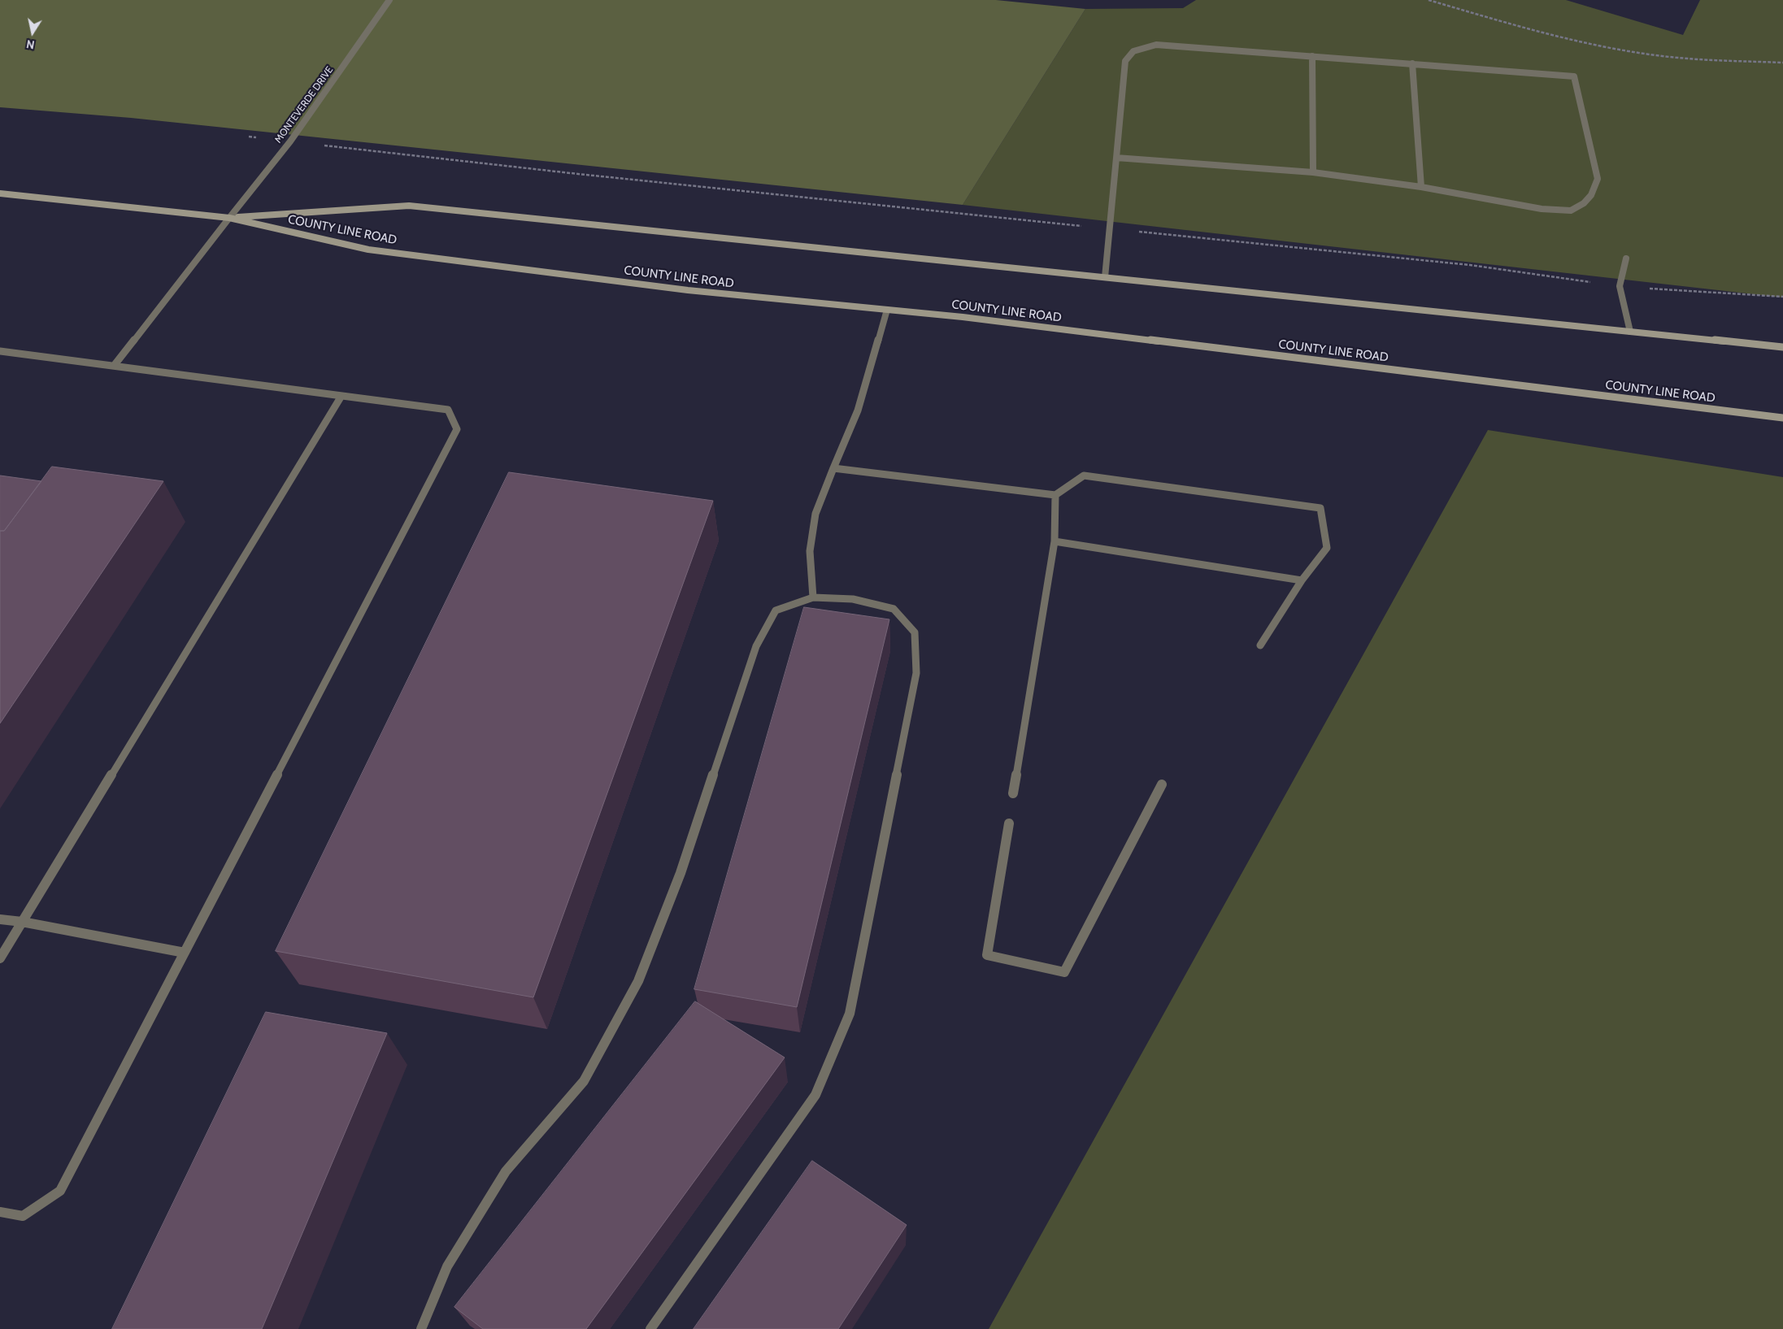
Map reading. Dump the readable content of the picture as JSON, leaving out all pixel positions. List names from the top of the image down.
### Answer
{
  "streets": {
    "main road": ["COUNTY LINE ROAD"],
    "street": ["MONTEVERDE DRIVE"]
  },
  "crossings": [
    ["MONTEVERDE DRIVE", "COUNTY LINE ROAD"]
  ],
  "north": "bottom"
}
